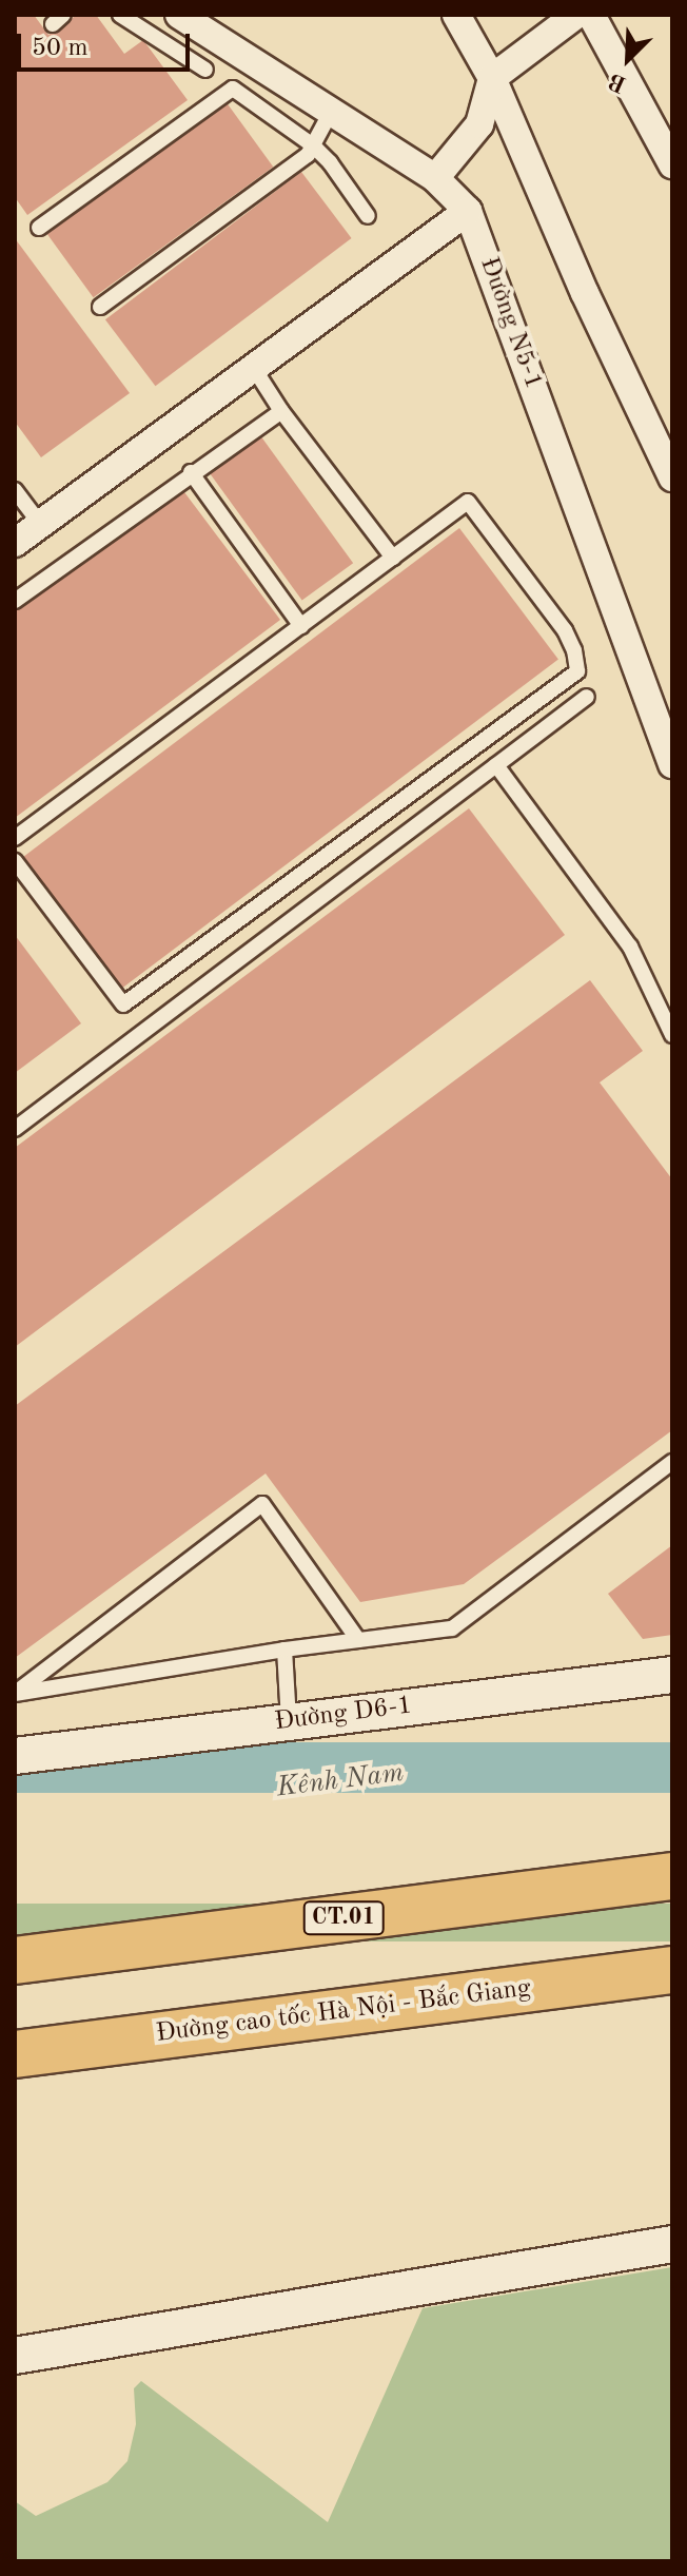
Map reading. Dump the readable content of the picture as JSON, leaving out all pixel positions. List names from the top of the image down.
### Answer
{
  "streets": {
    "highway": ["CT.01", "Đường cao tốc Hà Nội - Bắc Giang"],
    "street": ["Đường N5-1", "Đường D6-1"]
  },
  "water": ["Kênh Nam"],
  "scale_bar": "50 m",
  "north": "bottom left"
}
